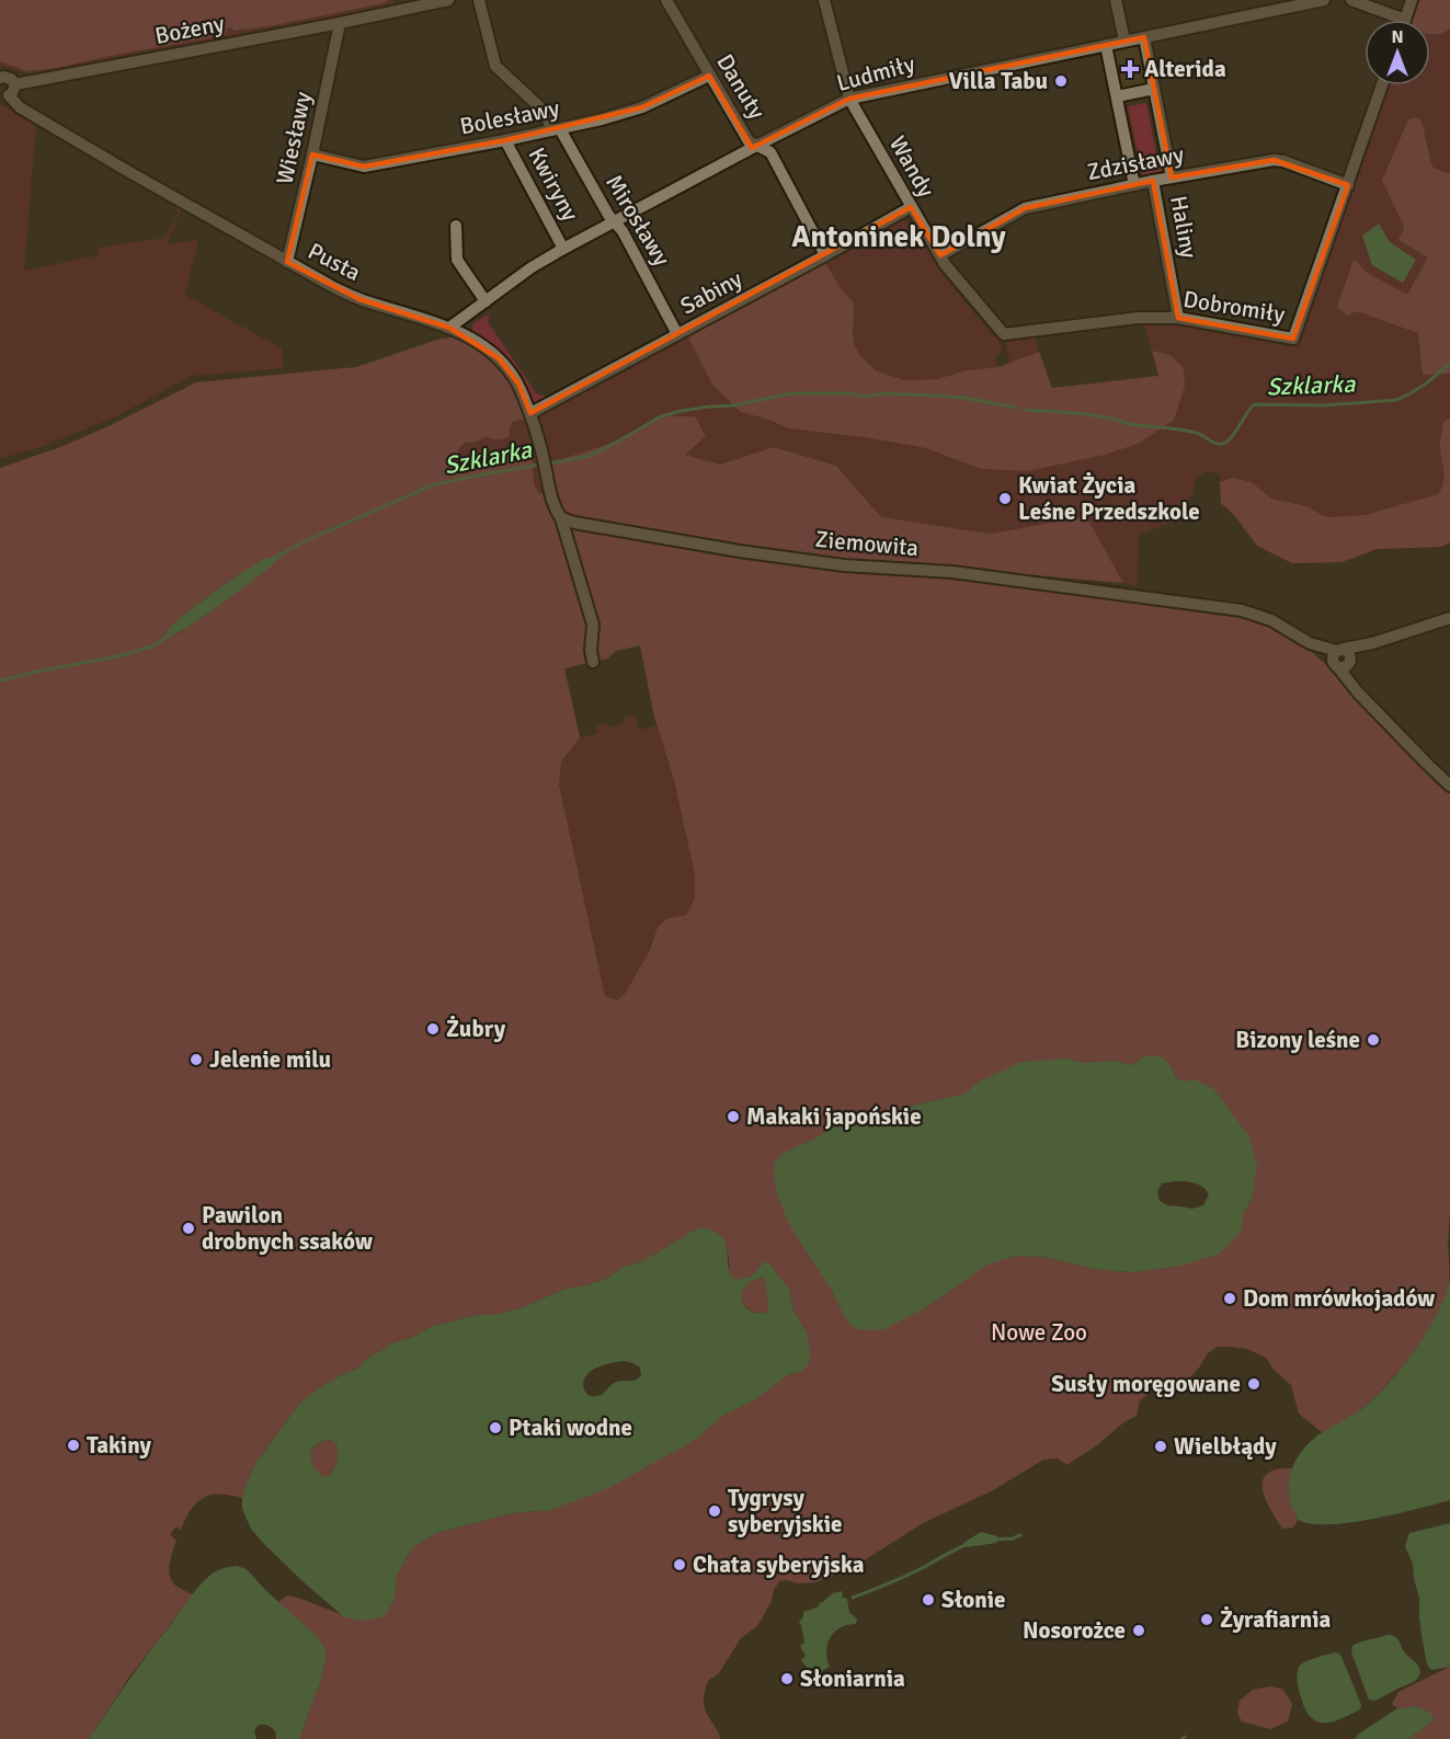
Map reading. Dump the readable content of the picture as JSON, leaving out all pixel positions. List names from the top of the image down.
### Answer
{
  "streets": {
    "street": [
      "Bożeny",
      "Ludmiły",
      "Danuty",
      "Bolesławy",
      "Wiesławy",
      "Zdzisławy",
      "Wandy",
      "Kwiryny",
      "Mirosławy",
      "Haliny",
      "Pusta",
      "Sabiny",
      "Dobromiły",
      "Ziemowita"
    ]
  },
  "crossings": [
    ["Bożeny", "Wiesławy"],
    ["Bożeny", "Pusta"],
    ["Ludmiły", "Danuty"],
    ["Ludmiły", "Wandy"],
    ["Ludmiły", "Kwiryny"],
    ["Ludmiły", "Mirosławy"],
    ["Ludmiły", "Haliny"],
    ["Ludmiły", "Pusta"],
    ["Danuty", "Bolesławy"],
    ["Danuty", "Sabiny"],
    ["Bolesławy", "Wiesławy"],
    ["Bolesławy", "Kwiryny"],
    ["Bolesławy", "Mirosławy"],
    ["Wiesławy", "Pusta"],
    ["Zdzisławy", "Wandy"],
    ["Zdzisławy", "Haliny"],
    ["Zdzisławy", "Dobromiły"],
    ["Wandy", "Sabiny"],
    ["Wandy", "Dobromiły"],
    ["Mirosławy", "Sabiny"],
    ["Haliny", "Dobromiły"],
    ["Pusta", "Sabiny"],
    ["Pusta", "Ziemowita"]
  ],
  "districts": ["Antoninek Dolny"],
  "water": ["Szklarka"],
  "parks": ["Nowe Zoo"],
  "places": {
    "health": ["Alterida"],
    "other": [
      "Villa Tabu",
      "Kwiat Życia Leśne Przedszkole",
      "Żubry",
      "Bizony leśne",
      "Jelenie milu",
      "Makaki japońskie",
      "Pawilon drobnych ssaków",
      "Dom mrówkojadów",
      "Susły moręgowane",
      "Ptaki wodne",
      "Takiny",
      "Wielbłądy",
      "Tygrysy syberyjskie",
      "Chata syberyjska",
      "Słonie",
      "Żyrafiarnia",
      "Nosorożce",
      "Słoniarnia"
    ]
  },
  "north": "top"
}
